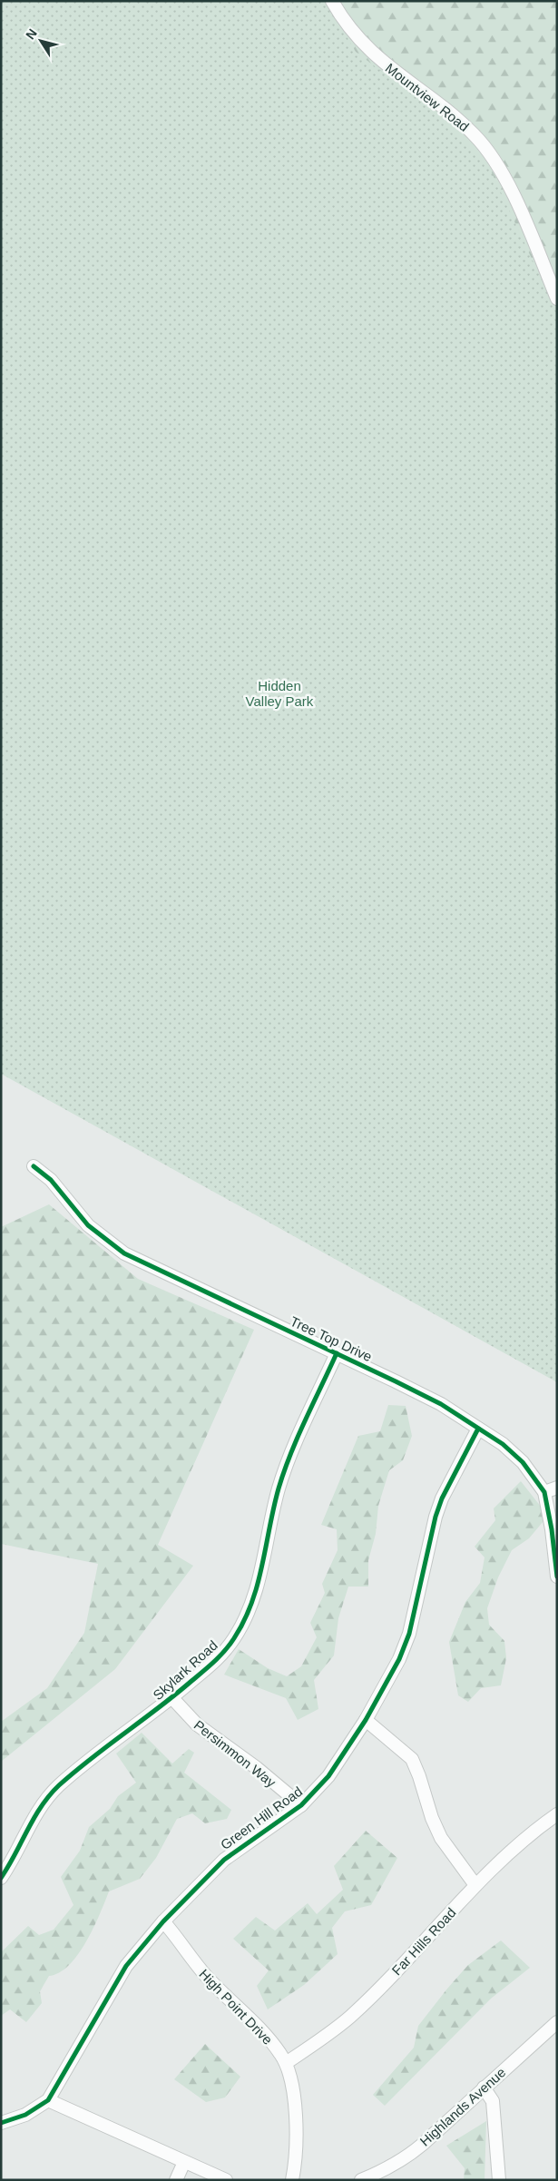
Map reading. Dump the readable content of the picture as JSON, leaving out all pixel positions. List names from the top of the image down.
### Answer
{
  "streets": {
    "street": [
      "Mountview Road",
      "Tree Top Drive",
      "Skylark Road",
      "Persimmon Way",
      "Green Hill Road",
      "Far Hills Road",
      "High Point Drive",
      "Highlands Avenue"
    ]
  },
  "crossings": [
    ["Tree Top Drive", "Skylark Road"],
    ["Tree Top Drive", "Green Hill Road"],
    ["Skylark Road", "Persimmon Way"],
    ["Persimmon Way", "Green Hill Road"],
    ["Green Hill Road", "High Point Drive"],
    ["Far Hills Road", "High Point Drive"]
  ],
  "parks": ["Hidden Valley Park"],
  "north": "top left"
}
